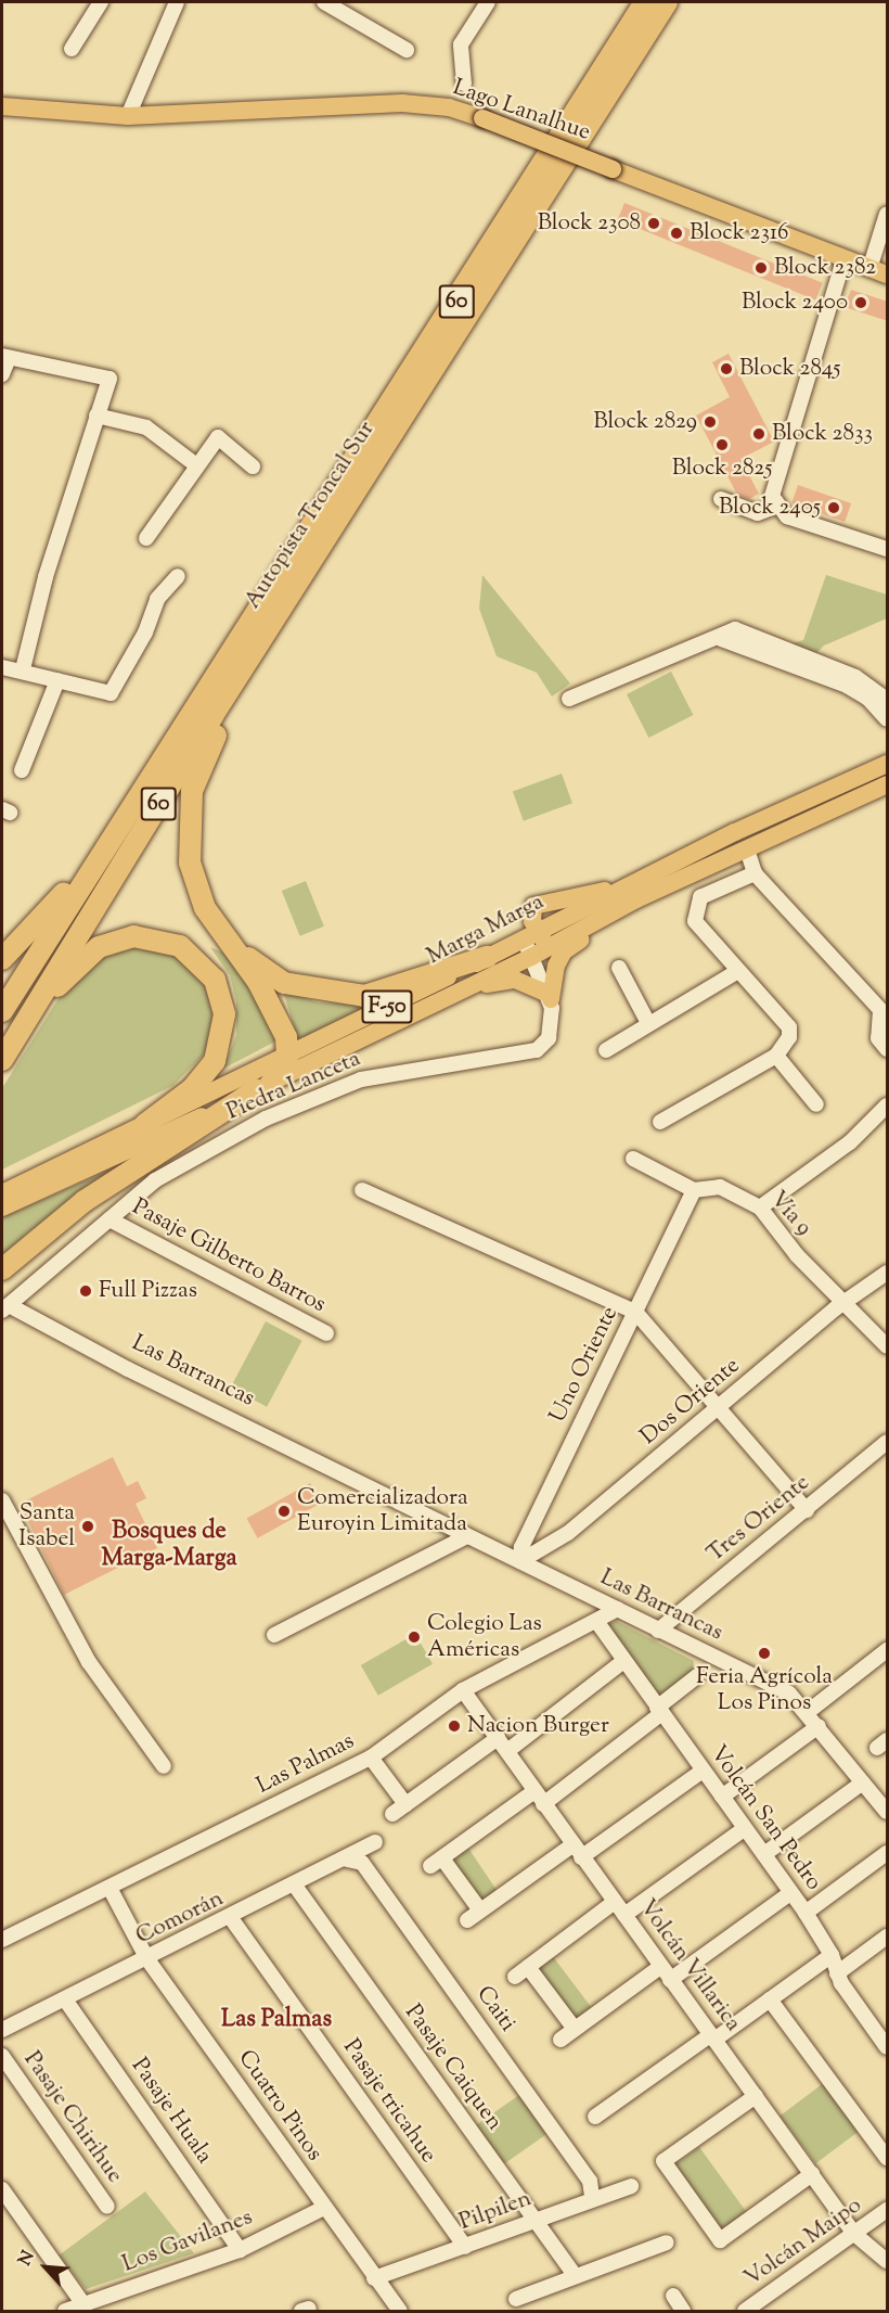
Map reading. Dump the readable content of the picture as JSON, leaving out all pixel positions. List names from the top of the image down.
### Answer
{
  "streets": {
    "highway": ["60", "Autopista Troncal Sur"],
    "main road": ["Lago Lanalhue", "Marga Marga", "F-50"],
    "street": [
      "Piedra Lanceta",
      "Vía 9",
      "Pasaje Gilberto Barros",
      "Uno Oriente",
      "Las Barrancas",
      "Dos Oriente",
      "Tres Oriente",
      "Las Palmas",
      "Volcán San Pedro",
      "Comorán",
      "Volcán Villarica",
      "Caiti",
      "Pasaje Caiquen",
      "Pasaje tricahue",
      "Cuatro Pinos",
      "Pasaje Huala",
      "Pasaje Chirihue",
      "Pilpilen",
      "Los Gavilanes",
      "Volcán Maipo"
    ]
  },
  "crossings": [
    ["Marga Marga", "Piedra Lanceta"],
    ["Piedra Lanceta", "Pasaje Gilberto Barros"],
    ["Piedra Lanceta", "Las Barrancas"],
    ["Vía 9", "Uno Oriente"],
    ["Vía 9", "Dos Oriente"],
    ["Uno Oriente", "Las Barrancas"],
    ["Uno Oriente", "Dos Oriente"],
    ["Las Barrancas", "Dos Oriente"],
    ["Las Barrancas", "Tres Oriente"],
    ["Las Barrancas", "Las Palmas"],
    ["Las Palmas", "Volcán San Pedro"],
    ["Las Palmas", "Volcán Villarica"],
    ["Las Palmas", "Cuatro Pinos"],
    ["Comorán", "Caiti"],
    ["Comorán", "Pasaje Caiquen"],
    ["Comorán", "Pasaje tricahue"],
    ["Comorán", "Cuatro Pinos"],
    ["Comorán", "Pasaje Huala"],
    ["Volcán Villarica", "Volcán Maipo"],
    ["Caiti", "Pilpilen"],
    ["Pasaje Caiquen", "Pilpilen"],
    ["Pasaje tricahue", "Pilpilen"],
    ["Cuatro Pinos", "Pilpilen"],
    ["Cuatro Pinos", "Los Gavilanes"],
    ["Pasaje Huala", "Los Gavilanes"]
  ],
  "districts": ["Bosques de Marga-Marga", "Las Palmas"],
  "places": [
    "Block 2308",
    "Block 2316",
    "Block 2382",
    "Block 2400",
    "Block 2845",
    "Block 2829",
    "Block 2833",
    "Block 2825",
    "Block 2405",
    "Full Pizzas",
    "Comercializadora Euroyin Limitada",
    "Santa Isabel",
    "Colegio Las Américas",
    "Feria Agrícola Los Pinos",
    "Nacion Burger"
  ],
  "north": "top left"
}
